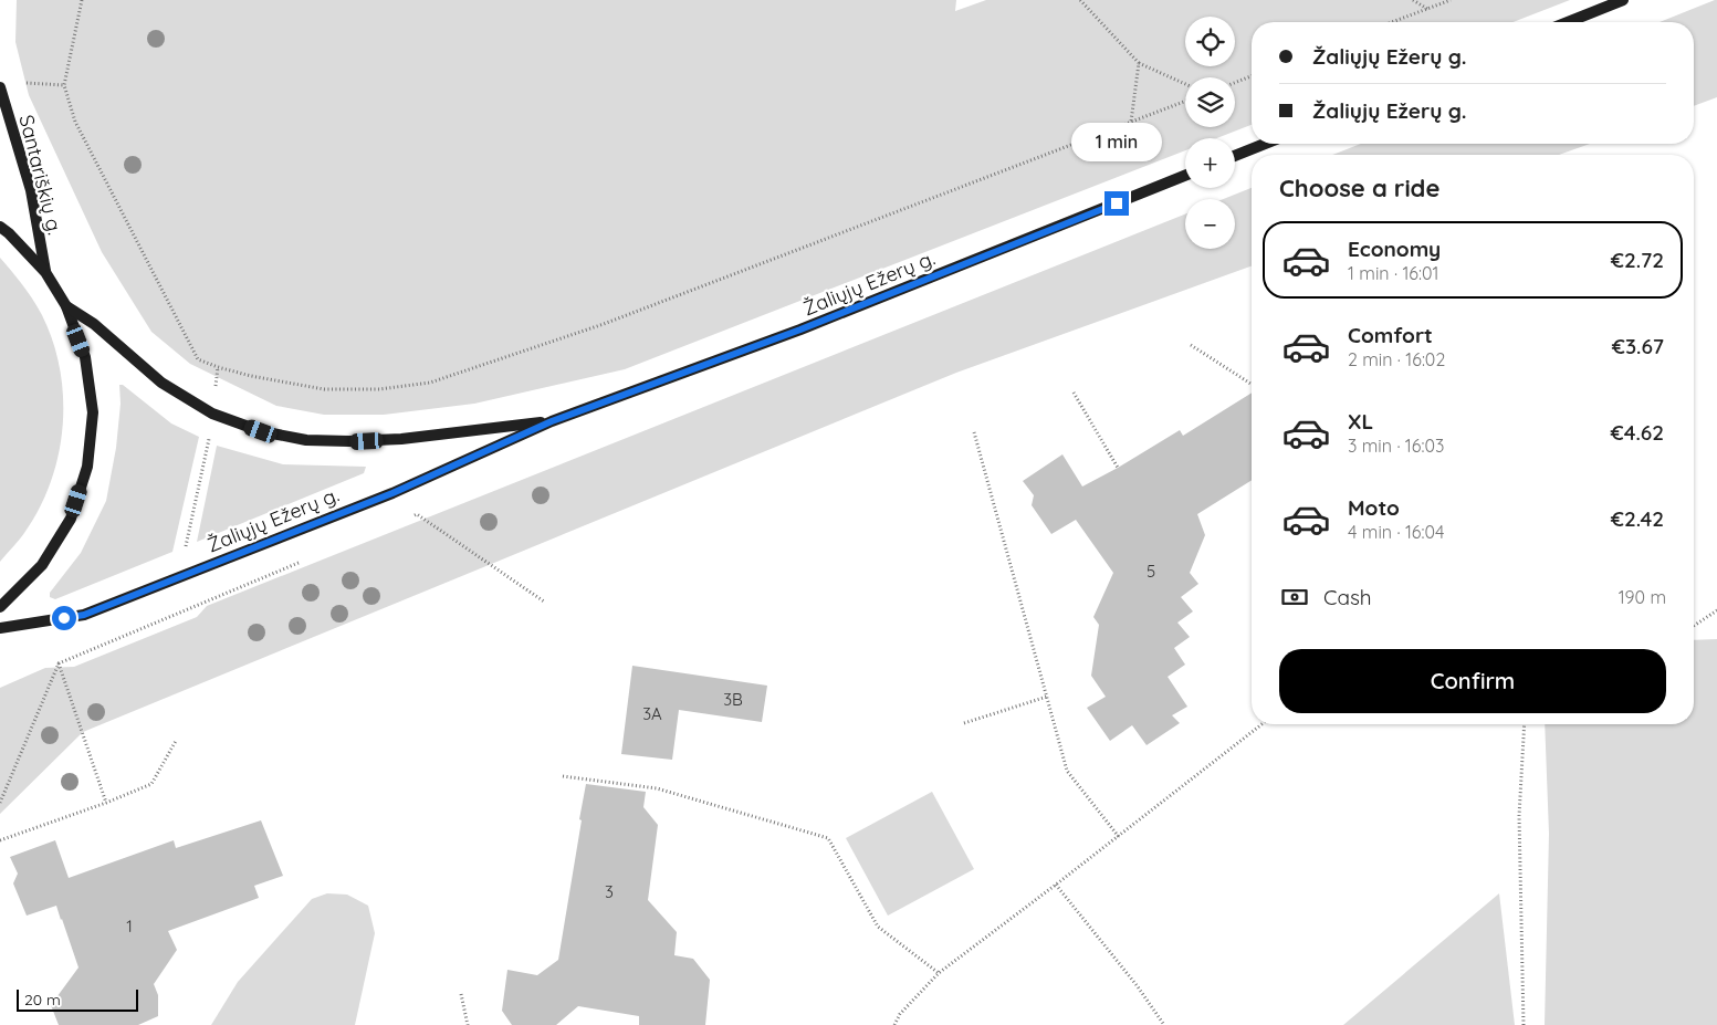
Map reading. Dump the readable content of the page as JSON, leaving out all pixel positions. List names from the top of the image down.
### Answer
{
  "streets": {
    "main road": ["Santariškių g.", "Žaliųjų Ežerų g."]
  },
  "house_numbers": [
    "5",
    "3B",
    "3A",
    "3",
    "1"
  ],
  "scale_bar": "20 m",
  "page": {
    "map_buttons": ["+", "−"],
    "banner": ["Žaliųjų Ežerų g.", "Žaliųjų Ežerų g."],
    "bubble": "1 min",
    "heading": "Choose a ride",
    "list": [
      {
        "name": "Economy",
        "note": "1 min · 16:01",
        "value": "€2.72"
      },
      {
        "name": "Comfort",
        "note": "2 min · 16:02",
        "value": "€3.67"
      },
      {
        "name": "XL",
        "note": "3 min · 16:03",
        "value": "€4.62"
      },
      {
        "name": "Moto",
        "note": "4 min · 16:04",
        "value": "€2.42"
      }
    ],
    "pay": ["Cash", "190 m"],
    "buttons": "Confirm",
    "scale": "20 m"
  }
}
